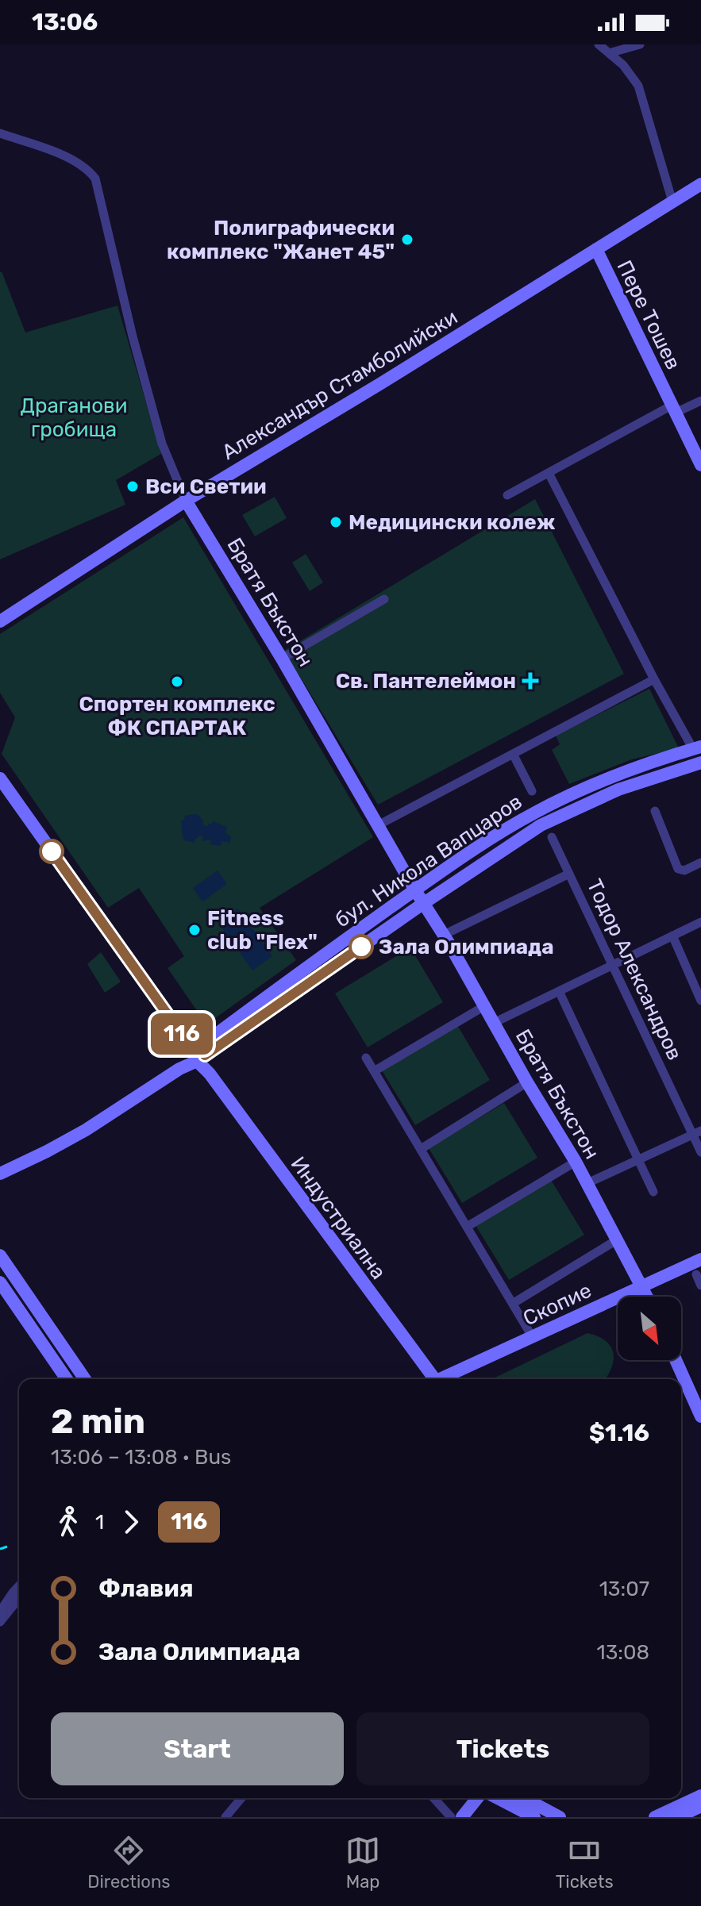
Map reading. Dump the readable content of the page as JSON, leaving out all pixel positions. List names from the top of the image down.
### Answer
{
  "streets": {
    "street": [
      "Пере Тошев",
      "Александър Стамболийски",
      "Братя Бъкстон",
      "бул. Никола Вапцаров",
      "Тодор Александров",
      "Индустриална",
      "Скопие"
    ]
  },
  "crossings": [
    ["Пере Тошев", "Александър Стамболийски"],
    ["Александър Стамболийски", "Братя Бъкстон"],
    ["Братя Бъкстон", "бул. Никола Вапцаров"],
    ["Братя Бъкстон", "Скопие"],
    ["бул. Никола Вапцаров", "Индустриална"]
  ],
  "parks": ["Драганови гробища"],
  "places": {
    "other": [
      "Полиграфически комплекс \"Жанет 45\"",
      "Вси Светии",
      "Медицински колеж",
      "Спортен комплекс ФК СПАРТАК",
      "Fitness club \"Flex\"",
      "Зала Олимпиада"
    ],
    "health": ["Св. Пантелеймон"]
  },
  "lines": ["bus line 116"],
  "north": "bottom right",
  "page": {
    "status": "13:06",
    "on_map": "116",
    "heading": ["2 min", "13:06 – 13:08 · Bus", "$1.16"],
    "legs": ["1", "116"],
    "list": [
      {
        "name": "Флавия",
        "value": "13:07"
      },
      {
        "name": "Зала Олимпиада",
        "value": "13:08"
      }
    ],
    "buttons": ["Start", "Tickets"],
    "tabs": ["Directions", "Map", "Tickets"]
  }
}
